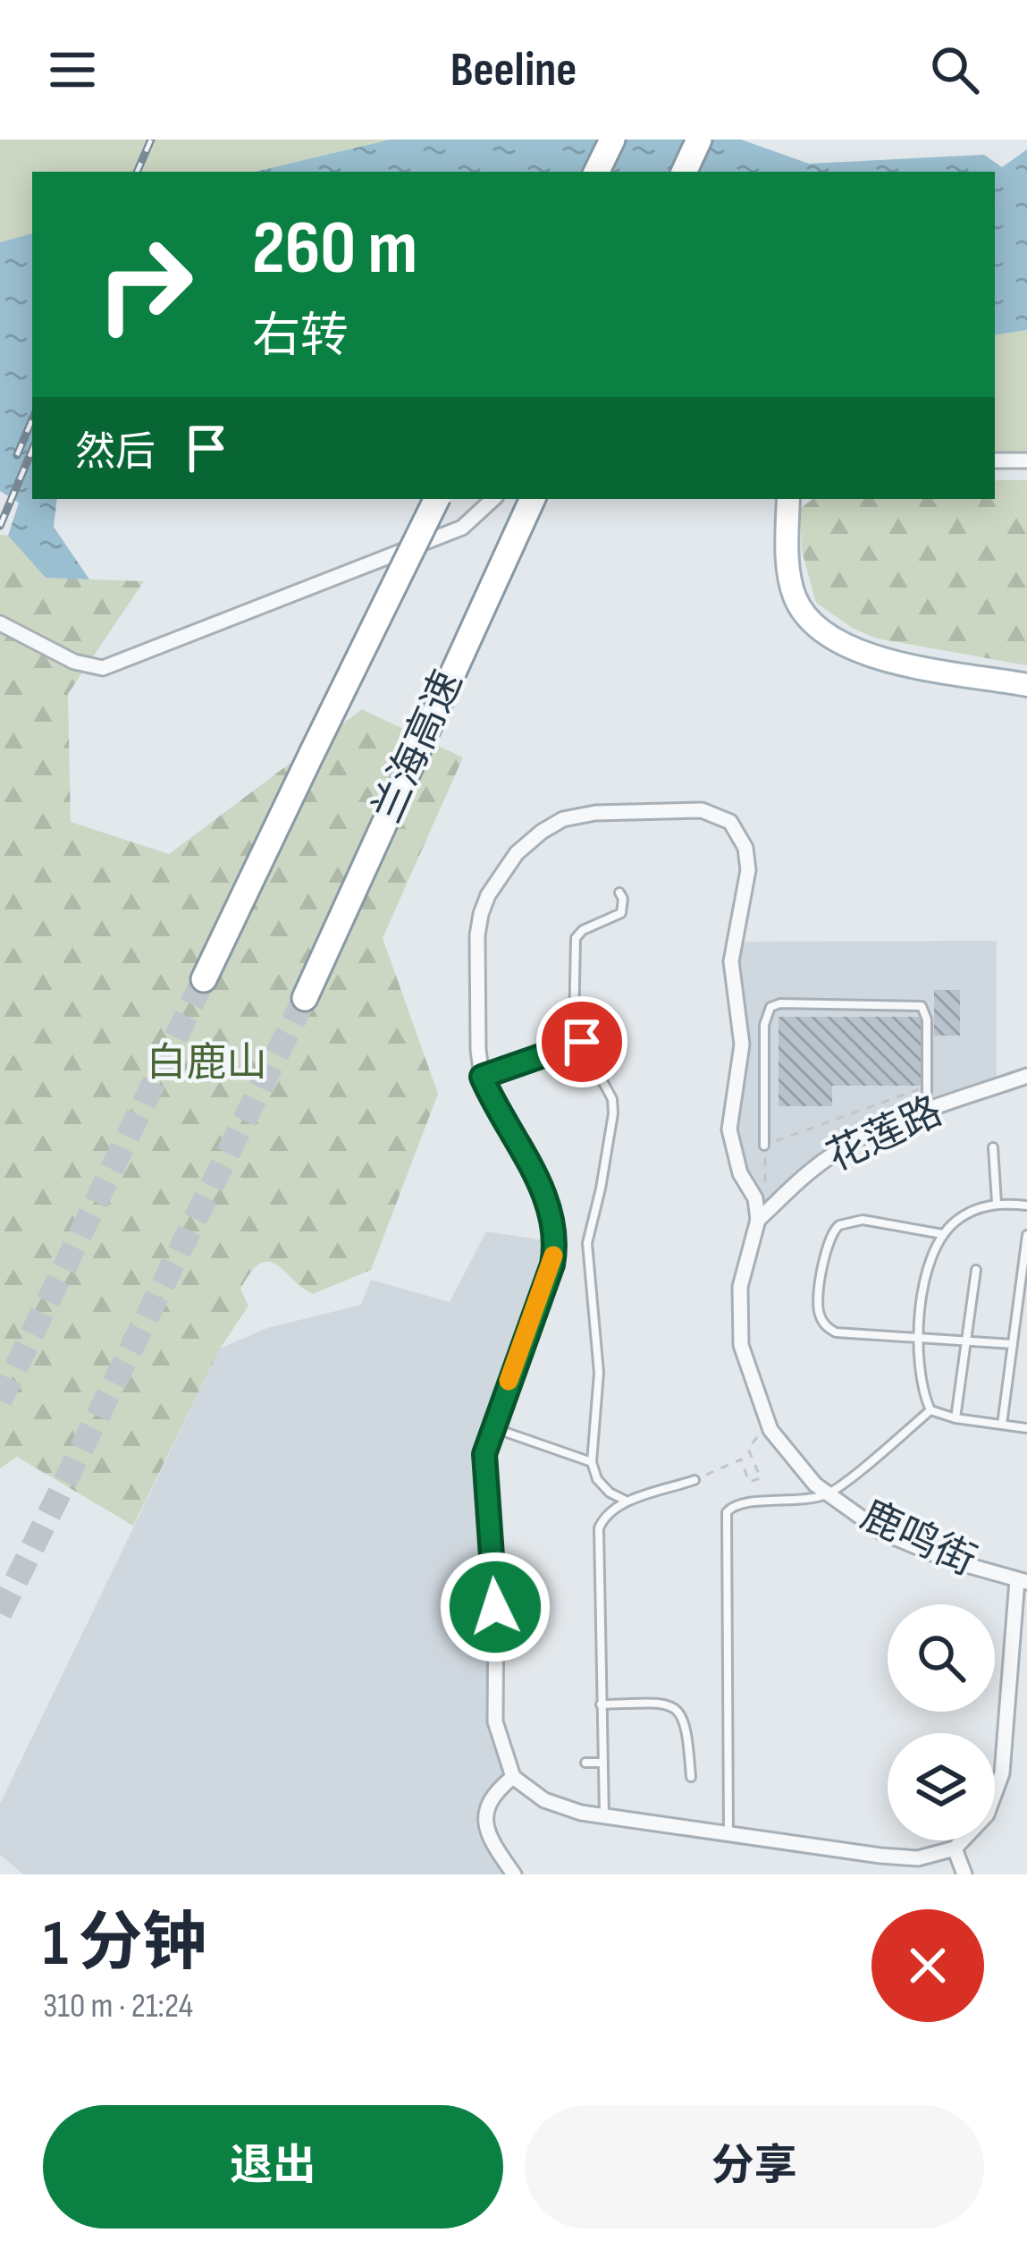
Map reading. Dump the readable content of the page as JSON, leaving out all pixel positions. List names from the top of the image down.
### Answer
{
  "streets": {
    "highway": ["兰海高速"],
    "street": ["花莲路", "鹿鸣街"]
  },
  "parks": ["白鹿山"],
  "page": {
    "header": "Beeline",
    "turn": ["260 m", "右转"],
    "then": "然后",
    "heading": ["1 分钟", "310 m · 21:24"],
    "buttons": ["退出", "分享"]
  }
}
